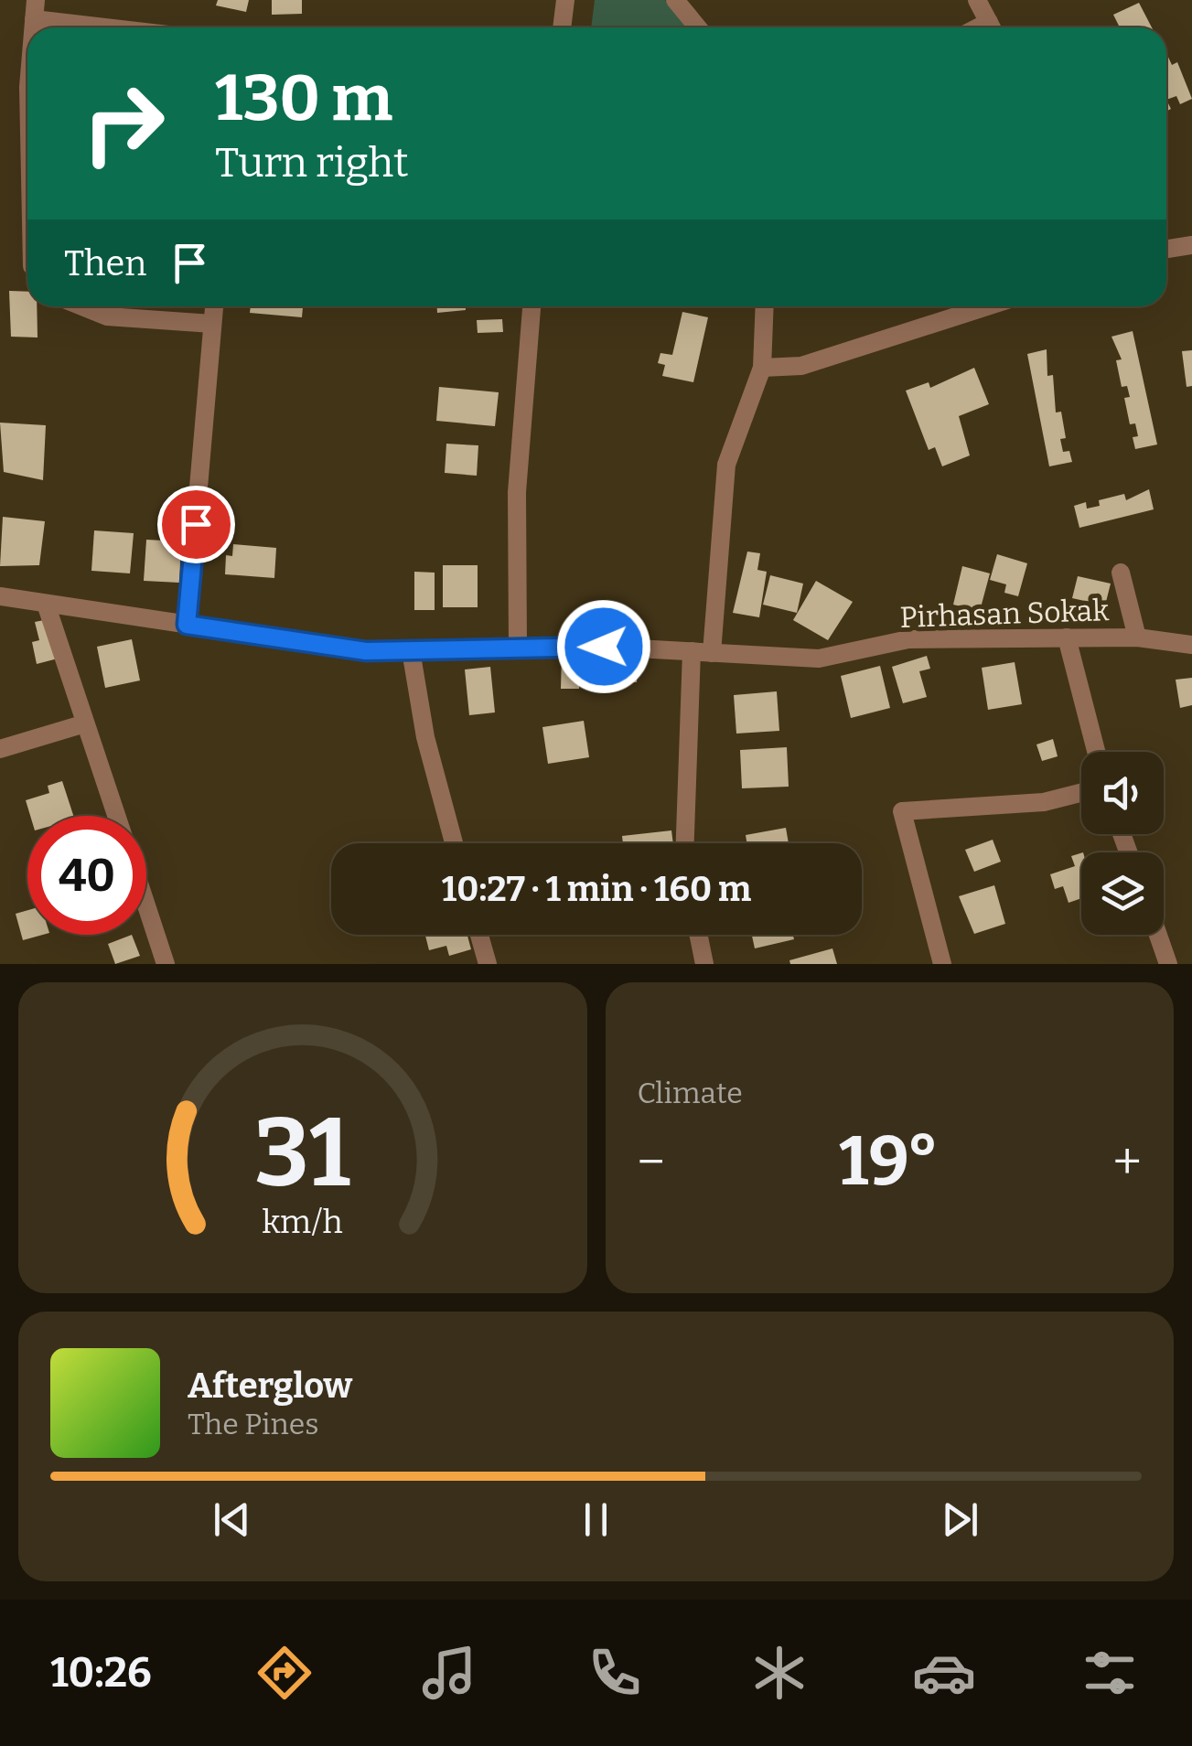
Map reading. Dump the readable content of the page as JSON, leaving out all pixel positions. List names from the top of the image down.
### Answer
{
  "streets": {
    "street": ["Pirhasan Sokak"]
  },
  "page": {
    "turn": ["130 m", "Turn right"],
    "then": "Then",
    "limit": "40",
    "trip": "10:27 · 1 min · 160 m",
    "tile": "Climate",
    "heat": ["−", "19°", "+"],
    "song": ["Afterglow", "The Pines"],
    "tabs": "10:26",
    "gauge": ["31", "km/h"]
  }
}
